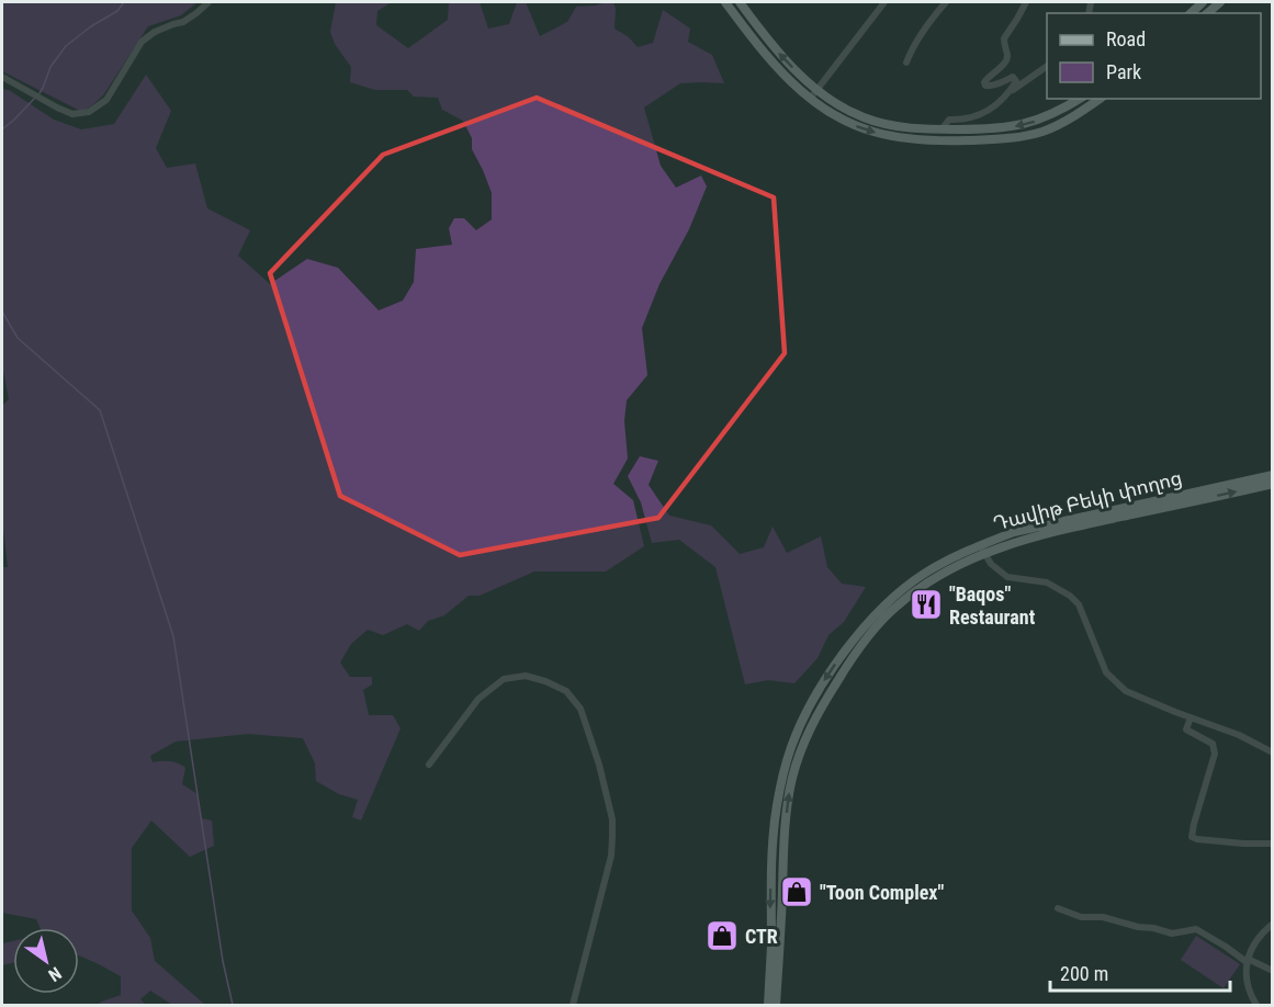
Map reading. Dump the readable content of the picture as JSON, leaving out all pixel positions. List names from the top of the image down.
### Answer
{
  "streets": {
    "main road": ["Դավիթ Բեկի փողոց"]
  },
  "places": {
    "restaurant": ["\"Baqos\" Restaurant"],
    "shop": ["\"Toon Complex\"", "CTR"]
  },
  "legend": ["Road", "Park"],
  "scale_bar": "200 m",
  "north": "bottom right"
}
